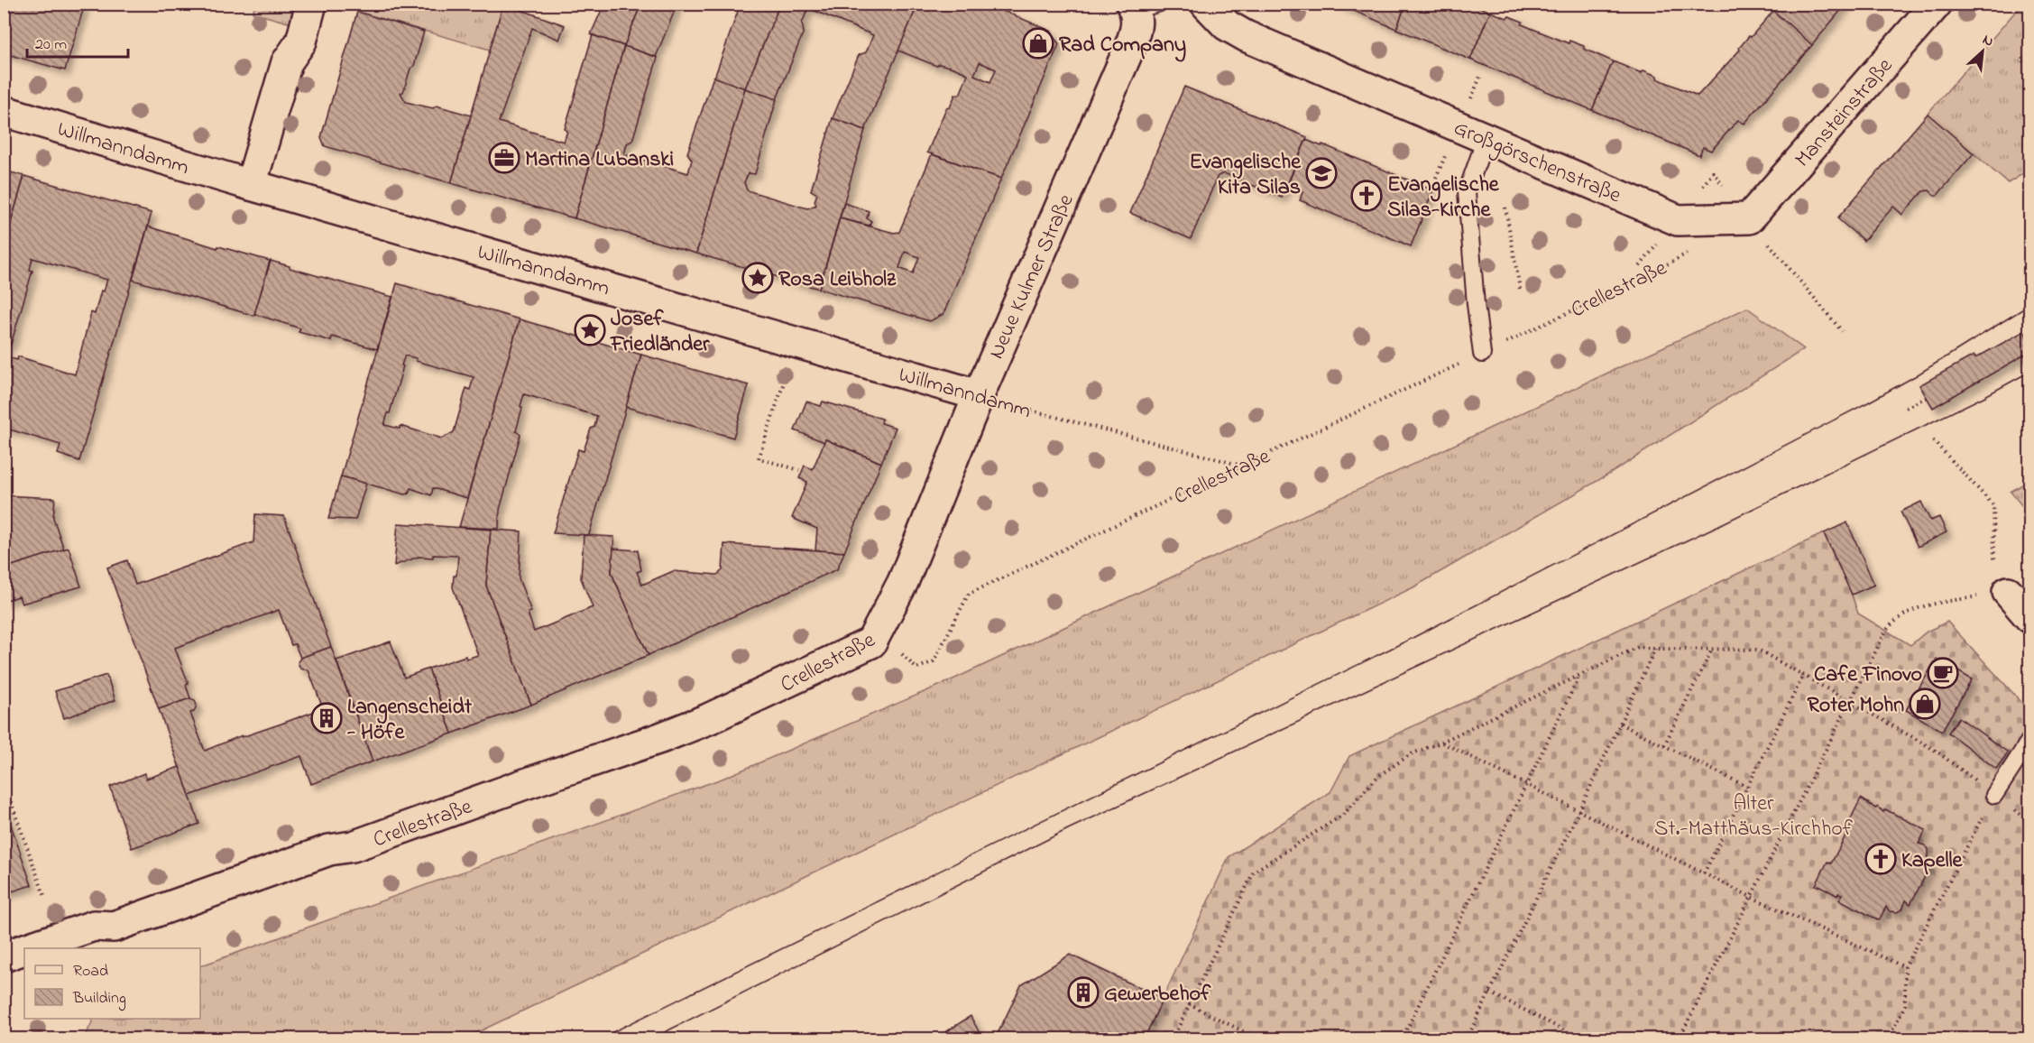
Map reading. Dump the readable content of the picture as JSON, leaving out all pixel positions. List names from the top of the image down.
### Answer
{
  "streets": {
    "street": [
      "Mansteinstraße",
      "Willmanndamm",
      "Großgörschenstraße",
      "Neue Kulmer Straße",
      "Crellestraße"
    ]
  },
  "crossings": [
    ["Mansteinstraße", "Großgörschenstraße"],
    ["Willmanndamm", "Neue Kulmer Straße"],
    ["Willmanndamm", "Crellestraße"],
    ["Neue Kulmer Straße", "Crellestraße"]
  ],
  "parks": ["Alter St.-Matthäus-Kirchhof"],
  "places": {
    "shop": ["Rad Company", "Roter Mohn"],
    "office": ["Martina Lubanski"],
    "school or university": ["Evangelische Kita Silas"],
    "church": ["Evangelische Silas-Kirche", "Kapelle"],
    "place": ["Rosa Leibholz", "Josef Friedländer"],
    "cafe": ["Cafe Finovo"],
    "building": ["Langenscheidt - Höfe", "Gewerbehof"]
  },
  "legend": ["Road", "Building"],
  "scale_bar": "20 m",
  "north": "top right"
}
